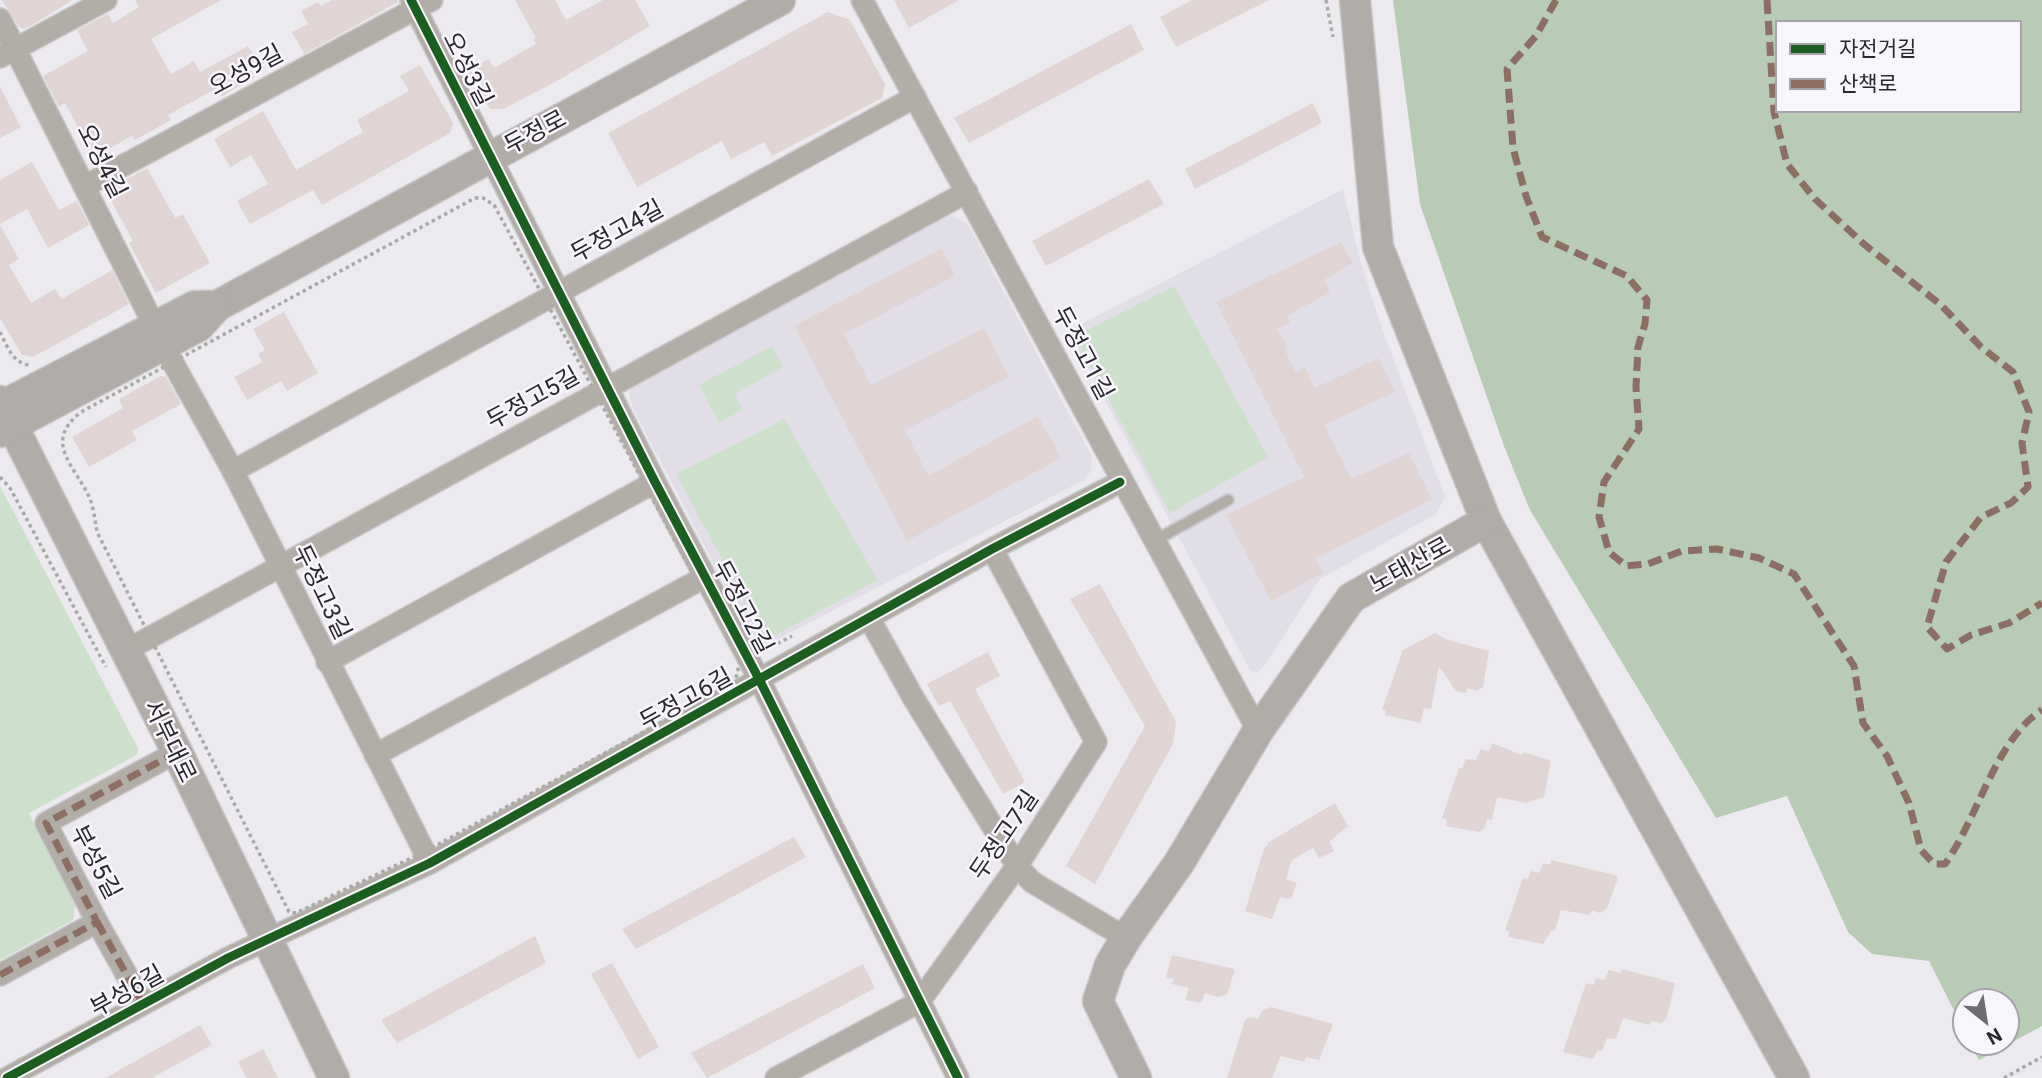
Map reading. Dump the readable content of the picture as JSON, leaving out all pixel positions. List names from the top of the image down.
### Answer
{
  "streets": {
    "street": [
      "오성3길",
      "오성9길",
      "두정로",
      "오성4길",
      "두정고4길",
      "두정고1길",
      "두정고5길",
      "노태산로",
      "두정고3길",
      "두정고2길",
      "두정고6길",
      "서부대로",
      "두정고7길",
      "부성5길",
      "부성6길"
    ]
  },
  "crossings": [
    ["오성3길", "오성9길"],
    ["오성3길", "두정로"],
    ["오성3길", "두정고2길"],
    ["오성9길", "오성4길"],
    ["두정로", "오성4길"],
    ["두정로", "두정고3길"],
    ["두정로", "두정고2길"],
    ["두정로", "서부대로"],
    ["오성4길", "두정고3길"],
    ["두정고4길", "두정고1길"],
    ["두정고4길", "두정고3길"],
    ["두정고4길", "두정고2길"],
    ["두정고1길", "두정고5길"],
    ["두정고1길", "노태산로"],
    ["두정고1길", "두정고6길"],
    ["두정고5길", "두정고3길"],
    ["두정고5길", "두정고2길"],
    ["두정고5길", "서부대로"],
    ["두정고3길", "두정고2길"],
    ["두정고3길", "두정고6길"],
    ["두정고2길", "두정고6길"],
    ["두정고2길", "두정고7길"],
    ["두정고6길", "서부대로"],
    ["두정고6길", "두정고7길"],
    ["두정고6길", "부성6길"],
    ["서부대로", "부성5길"],
    ["서부대로", "부성6길"]
  ],
  "legend": ["자전거길", "산책로"],
  "north": "bottom right"
}
